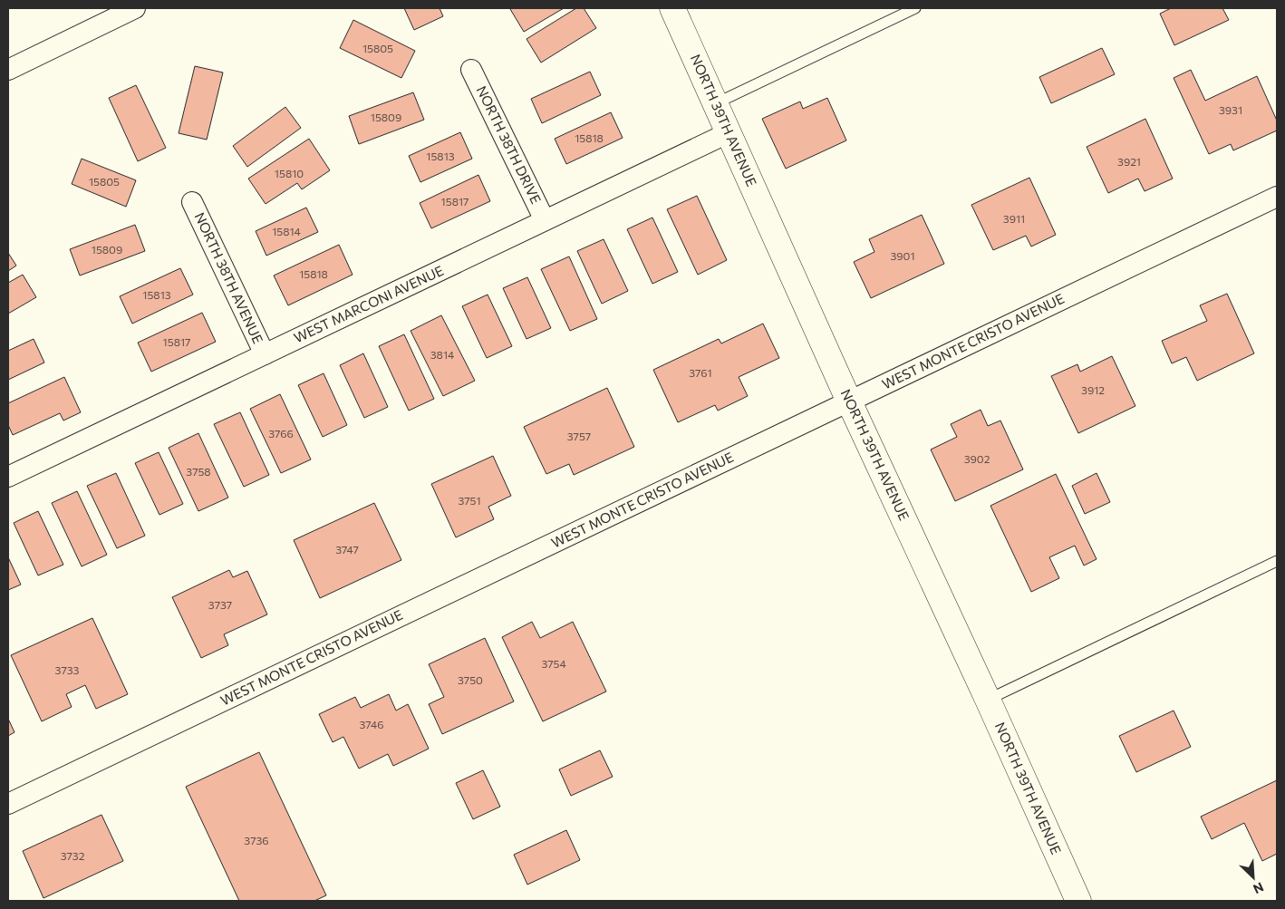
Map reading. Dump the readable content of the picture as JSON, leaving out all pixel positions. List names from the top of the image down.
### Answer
{
  "streets": {
    "street": [
      "NORTH 39TH AVENUE",
      "NORTH 38TH DRIVE",
      "NORTH 38TH AVENUE",
      "WEST MARCONI AVENUE",
      "WEST MONTE CRISTO AVENUE"
    ]
  },
  "crossings": [
    ["NORTH 39TH AVENUE", "WEST MARCONI AVENUE"],
    ["NORTH 39TH AVENUE", "WEST MONTE CRISTO AVENUE"],
    ["NORTH 38TH DRIVE", "WEST MARCONI AVENUE"],
    ["NORTH 38TH AVENUE", "WEST MARCONI AVENUE"]
  ],
  "house_numbers": [
    "15805",
    "3931",
    "15809",
    "15818",
    "15813",
    "3921",
    "15810",
    "15805",
    "15817",
    "3911",
    "15814",
    "15809",
    "3901",
    "15818",
    "15813",
    "15817",
    "3814",
    "3761",
    "3912",
    "3766",
    "3757",
    "3902",
    "3758",
    "3751",
    "3747",
    "3737",
    "3754",
    "3733",
    "3750",
    "3746",
    "3736",
    "3732"
  ],
  "north": "bottom right"
}
